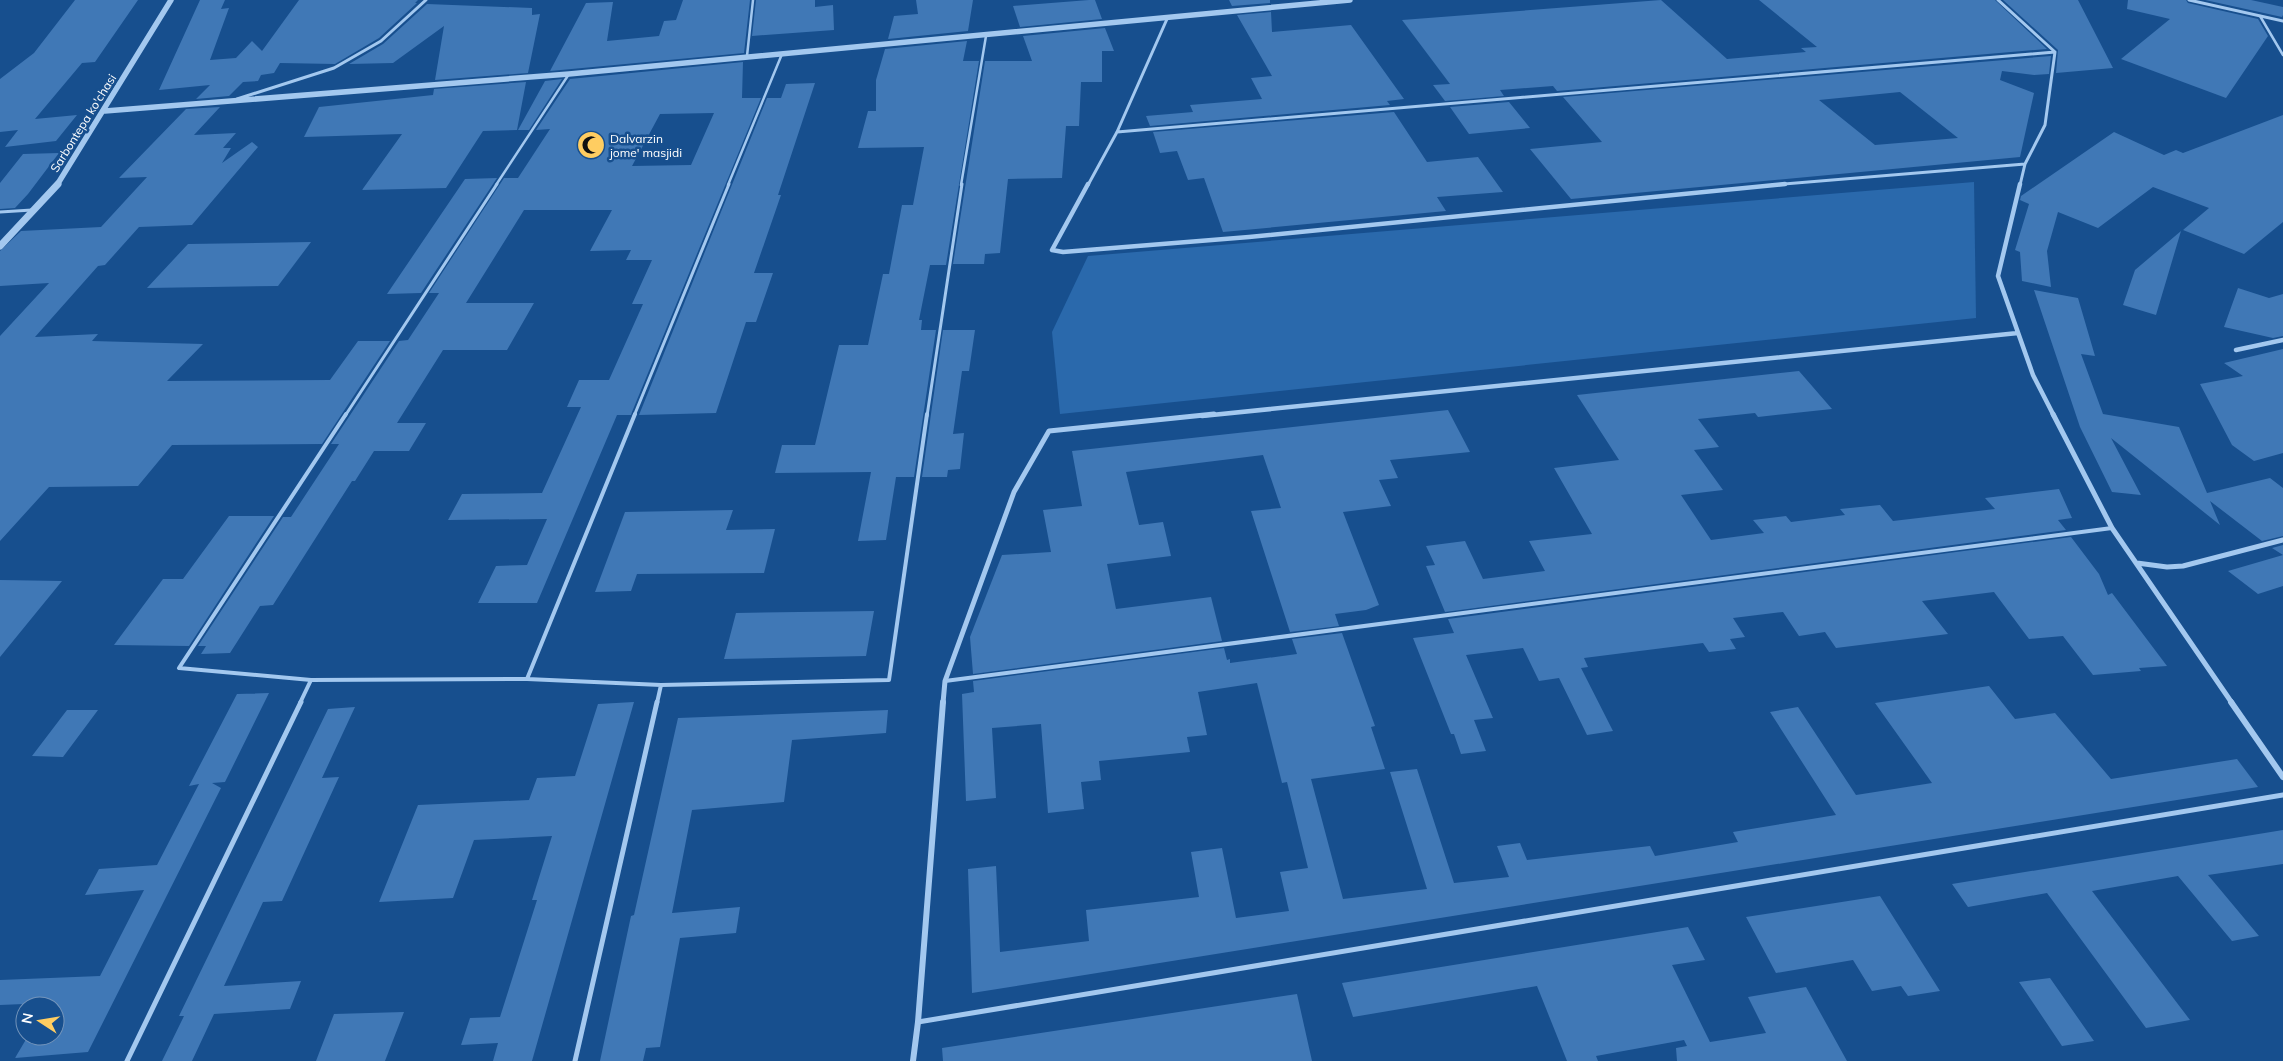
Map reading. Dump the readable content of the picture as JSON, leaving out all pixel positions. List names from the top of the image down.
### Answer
{
  "streets": {
    "street": ["Sarbontepa ko'chasi"]
  },
  "places": {
    "mosque": ["Dalvarzin jome' masjidi"]
  },
  "north": "left"
}
